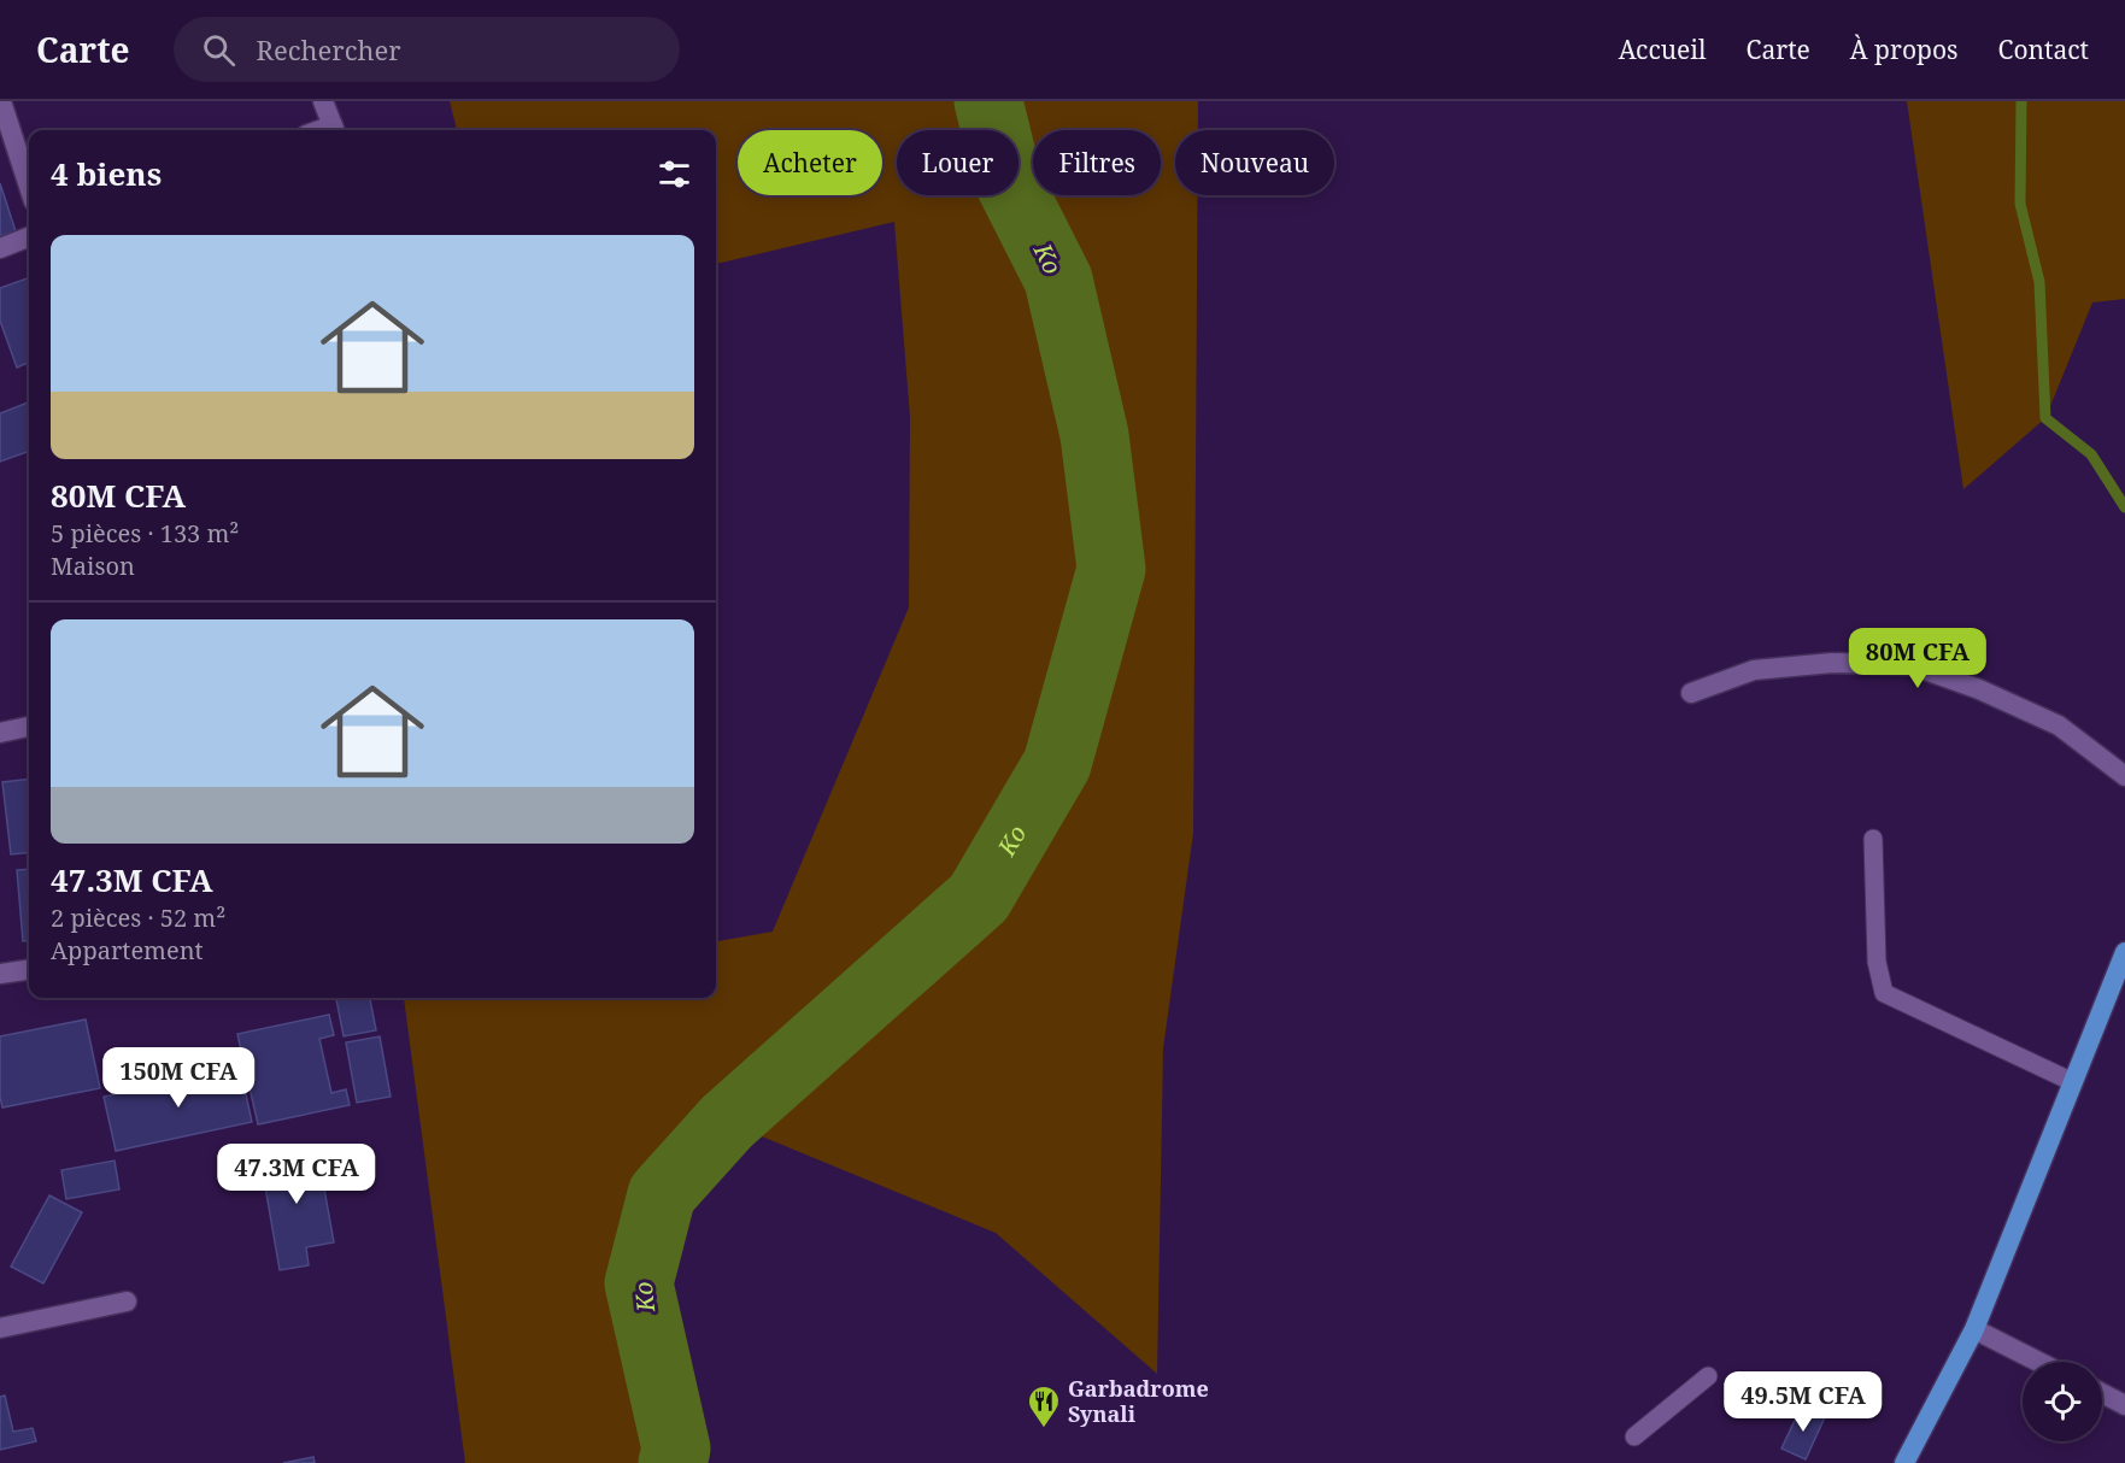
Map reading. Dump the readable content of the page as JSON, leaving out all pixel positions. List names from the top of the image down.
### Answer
{
  "water": ["Ko"],
  "places": {
    "restaurant": ["Garbadrome Synali"]
  },
  "page": {
    "header": "Carte",
    "search": "Rechercher",
    "nav": [
      "Accueil",
      "Carte",
      "À propos",
      "Contact"
    ],
    "chip": [
      "Acheter",
      "Louer",
      "Filtres",
      "Nouveau"
    ],
    "heading": "4 biens",
    "list": [
      {
        "name": "80M CFA",
        "note": "5 pièces · 133 m² · Maison"
      },
      {
        "name": "47.3M CFA",
        "note": "2 pièces · 52 m² · Appartement"
      }
    ],
    "price": [
      "80M CFA",
      "150M CFA",
      "47.3M CFA",
      "49.5M CFA"
    ]
  }
}
